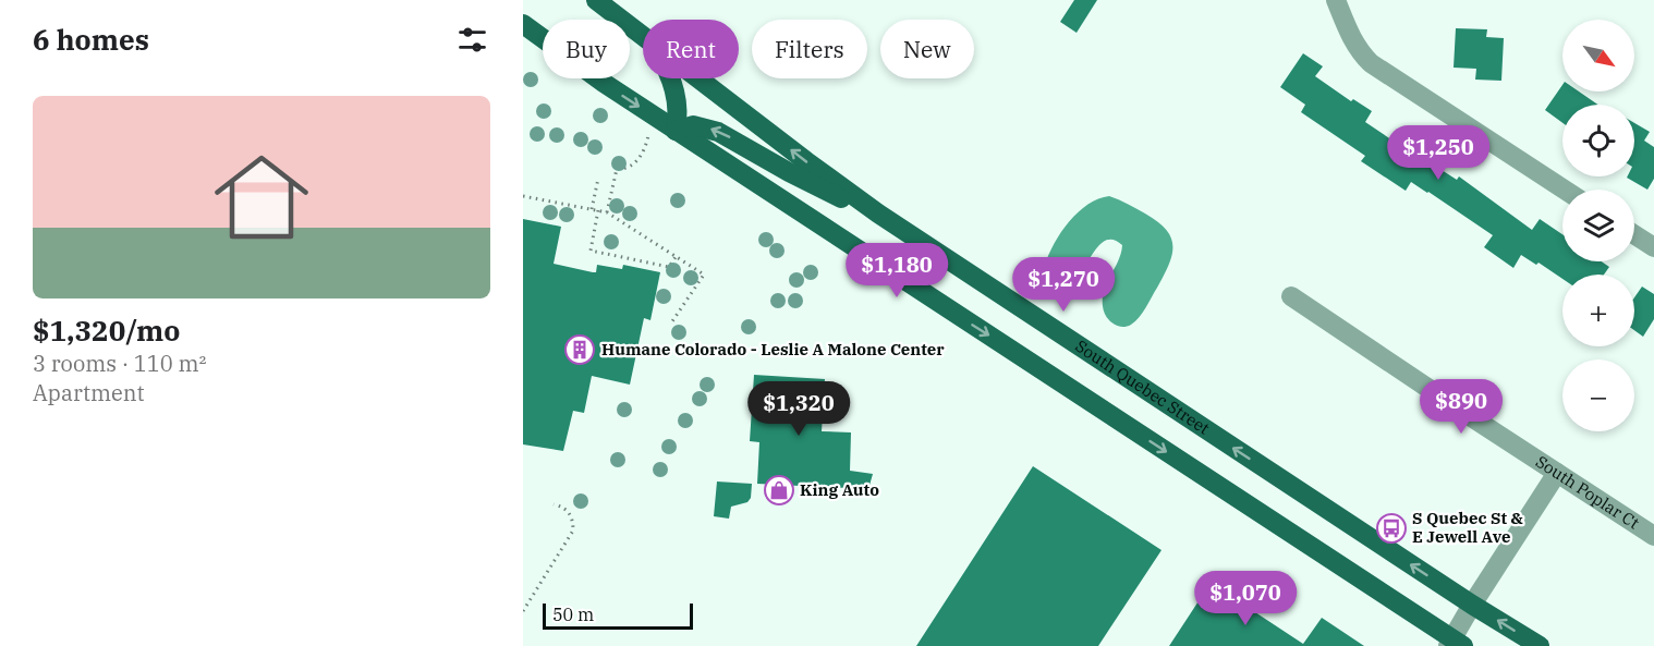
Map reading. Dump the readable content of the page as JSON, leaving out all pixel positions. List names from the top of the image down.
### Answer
{
  "streets": {
    "main road": ["South Quebec Street"],
    "street": ["South Poplar Ct"]
  },
  "places": {
    "building": ["Humane Colorado - Leslie A Malone Center"],
    "shop": ["King Auto"],
    "bus stop": ["S Quebec St & E Jewell Ave"]
  },
  "scale_bar": "50 m",
  "north": "bottom right",
  "page": {
    "heading": "6 homes",
    "map_buttons": ["+", "−"],
    "chip": [
      "Buy",
      "Rent",
      "Filters",
      "New"
    ],
    "list": [
      {
        "name": "$1,320/mo",
        "note": "3 rooms · 110 m² · Apartment"
      }
    ],
    "price": [
      "$1,250",
      "$1,180",
      "$1,270",
      "$890",
      "$1,320",
      "$1,070"
    ],
    "scale": "50 m"
  }
}
